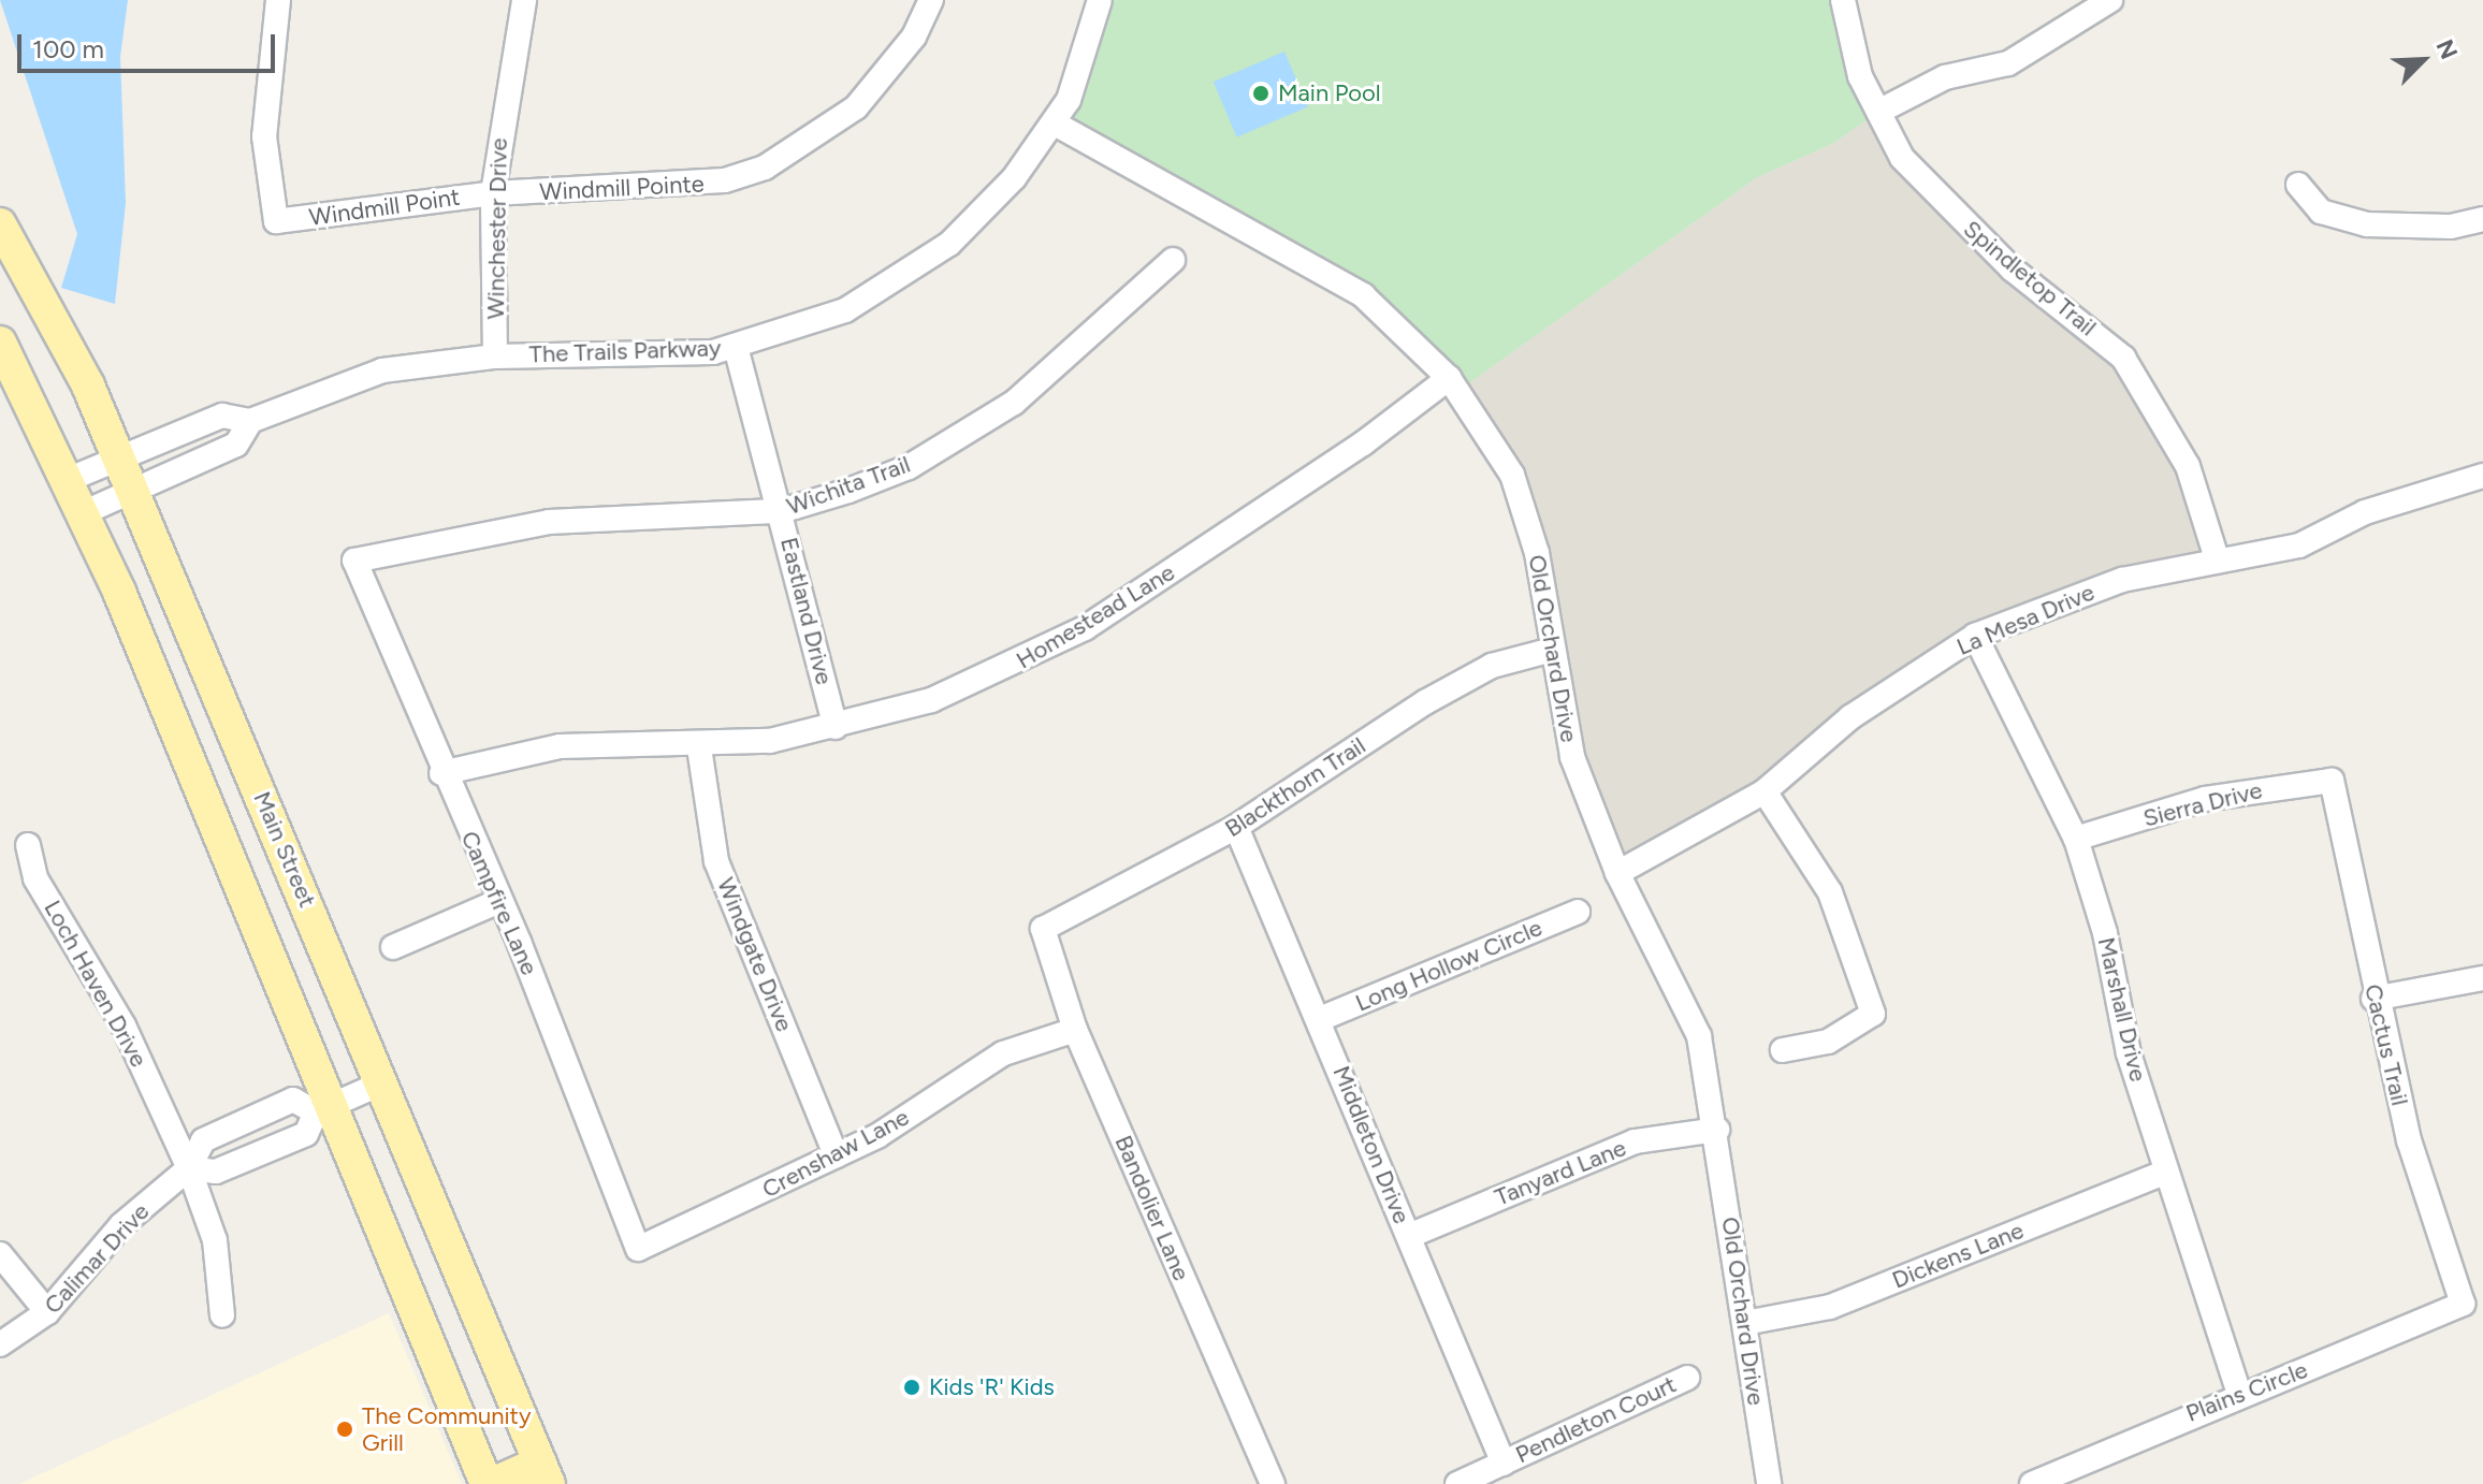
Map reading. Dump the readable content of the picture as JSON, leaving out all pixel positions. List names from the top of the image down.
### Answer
{
  "streets": {
    "main road": ["Main Street"],
    "street": [
      "Windmill Pointe",
      "Windmill Point",
      "Winchester Drive",
      "Spindletop Trail",
      "The Trails Parkway",
      "Wichita Trail",
      "Eastland Drive",
      "Homestead Lane",
      "La Mesa Drive",
      "Old Orchard Drive",
      "Blackthorn Trail",
      "Sierra Drive",
      "Campfire Lane",
      "Windgate Drive",
      "Long Hollow Circle",
      "Loch Haven Drive",
      "Marshall Drive",
      "Cactus Trail",
      "Middleton Drive",
      "Crenshaw Lane",
      "Tanyard Lane",
      "Bandolier Lane",
      "Dickens Lane",
      "Calimar Drive",
      "Plains Circle",
      "Pendleton Court"
    ]
  },
  "crossings": [
    ["Windmill Pointe", "Windmill Point"],
    ["Windmill Pointe", "Winchester Drive"],
    ["Windmill Point", "Winchester Drive"],
    ["Winchester Drive", "The Trails Parkway"],
    ["Spindletop Trail", "La Mesa Drive"],
    ["The Trails Parkway", "Eastland Drive"],
    ["The Trails Parkway", "Old Orchard Drive"],
    ["The Trails Parkway", "Main Street"],
    ["Wichita Trail", "Eastland Drive"],
    ["Wichita Trail", "Campfire Lane"],
    ["Eastland Drive", "Homestead Lane"],
    ["Homestead Lane", "Old Orchard Drive"],
    ["Homestead Lane", "Campfire Lane"],
    ["Homestead Lane", "Windgate Drive"],
    ["La Mesa Drive", "Old Orchard Drive"],
    ["La Mesa Drive", "Marshall Drive"],
    ["Old Orchard Drive", "Blackthorn Trail"],
    ["Old Orchard Drive", "Tanyard Lane"],
    ["Old Orchard Drive", "Dickens Lane"],
    ["Blackthorn Trail", "Middleton Drive"],
    ["Blackthorn Trail", "Bandolier Lane"],
    ["Sierra Drive", "Marshall Drive"],
    ["Sierra Drive", "Cactus Trail"],
    ["Campfire Lane", "Crenshaw Lane"],
    ["Windgate Drive", "Crenshaw Lane"],
    ["Long Hollow Circle", "Middleton Drive"],
    ["Loch Haven Drive", "Calimar Drive"],
    ["Marshall Drive", "Dickens Lane"],
    ["Marshall Drive", "Plains Circle"],
    ["Cactus Trail", "Plains Circle"],
    ["Middleton Drive", "Tanyard Lane"],
    ["Middleton Drive", "Pendleton Court"],
    ["Crenshaw Lane", "Bandolier Lane"]
  ],
  "places": ["Main Pool", "Kids 'R' Kids", "The Community Grill"],
  "scale_bar": "100 m",
  "north": "top right"
}
